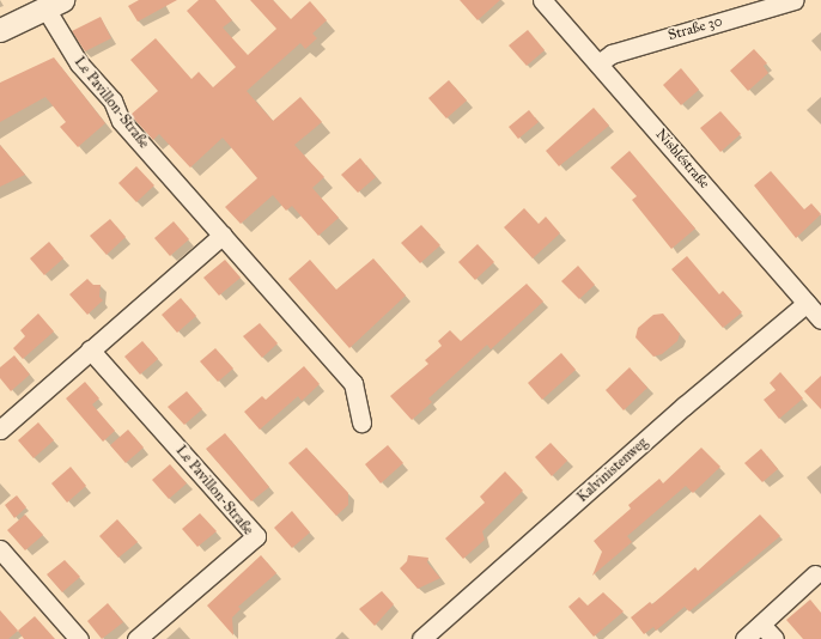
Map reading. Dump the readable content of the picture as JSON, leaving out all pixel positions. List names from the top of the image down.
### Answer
{
  "streets": {
    "street": [
      "Straße 30",
      "Le Pavillon-Straße",
      "Nisbléstraße",
      "Kalvinistenweg"
    ]
  },
  "crossings": [
    ["Straße 30", "Nisbléstraße"],
    ["Nisbléstraße", "Kalvinistenweg"]
  ]
}
